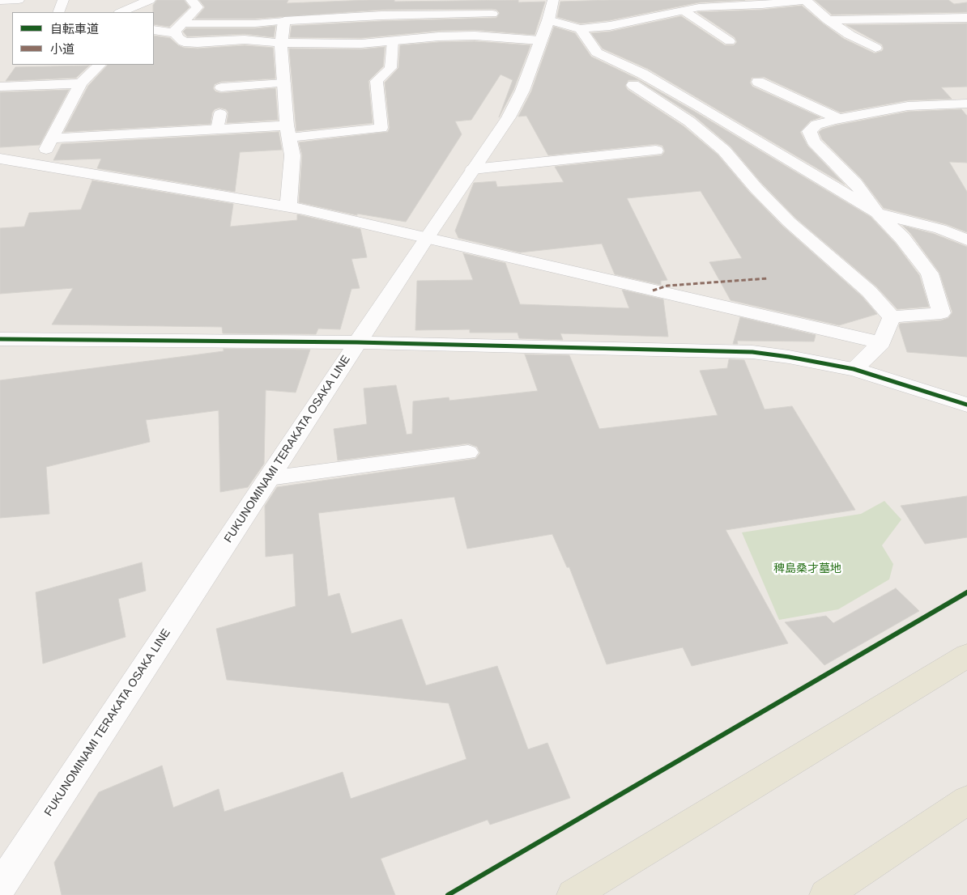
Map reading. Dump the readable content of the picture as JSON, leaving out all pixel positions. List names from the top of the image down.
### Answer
{
  "streets": {
    "street": ["FUKUNOMINAMI TERAKATA OSAKA LINE"]
  },
  "parks": ["稗島桑才墓地"],
  "legend": ["自転車道", "小道"]
}
